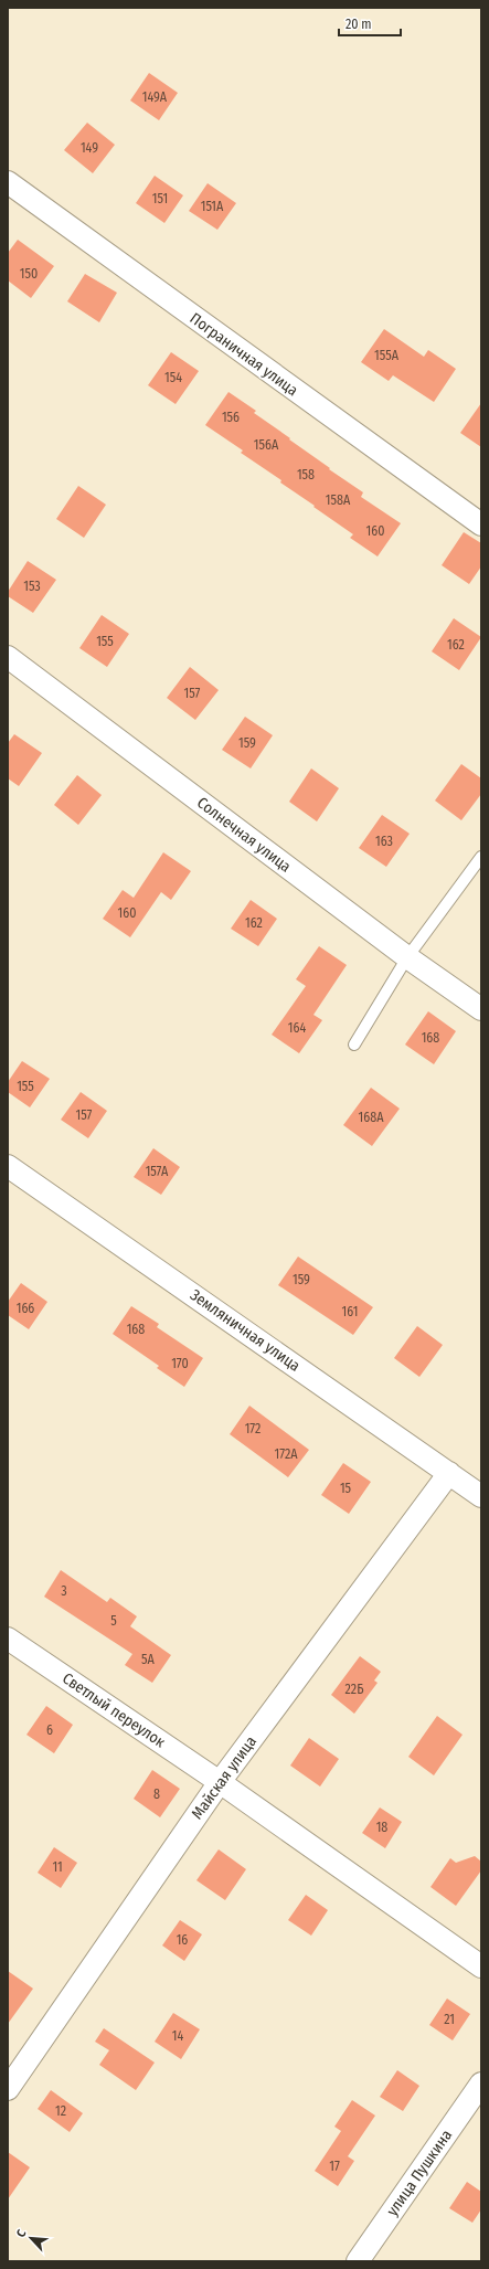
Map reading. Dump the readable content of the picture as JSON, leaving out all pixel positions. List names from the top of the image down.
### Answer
{
  "streets": {
    "street": [
      "Пограничная улица",
      "Солнечная улица",
      "Земляничная улица",
      "Светлый переулок",
      "Майская улица",
      "улица Пушкина"
    ]
  },
  "crossings": [
    ["Земляничная улица", "Майская улица"],
    ["Светлый переулок", "Майская улица"]
  ],
  "house_numbers": [
    "149А",
    "149",
    "151",
    "151А",
    "150",
    "155А",
    "154",
    "156",
    "156А",
    "158",
    "158А",
    "160",
    "153",
    "155",
    "162",
    "157",
    "159",
    "163",
    "160",
    "162",
    "164",
    "168",
    "155",
    "157",
    "168А",
    "157А",
    "159",
    "166",
    "161",
    "168",
    "170",
    "172",
    "172А",
    "15",
    "3",
    "5",
    "5А",
    "22Б",
    "6",
    "8",
    "18",
    "11",
    "16",
    "21",
    "14",
    "12",
    "17"
  ],
  "scale_bar": "20 m",
  "north": "top left"
}
